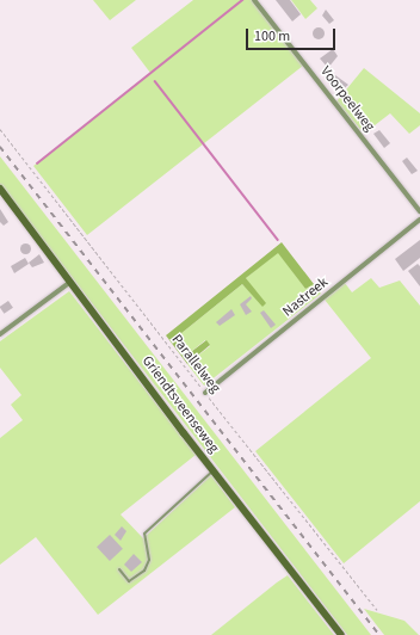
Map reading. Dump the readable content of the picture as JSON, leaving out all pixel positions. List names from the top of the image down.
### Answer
{
  "streets": {
    "street": ["Voorpeelweg", "Nastreek", "Griendtsveenseweg"],
    "path": ["Parallelweg"]
  },
  "crossings": [
    ["Nastreek", "Parallelweg"]
  ],
  "scale_bar": "100 m"
}
